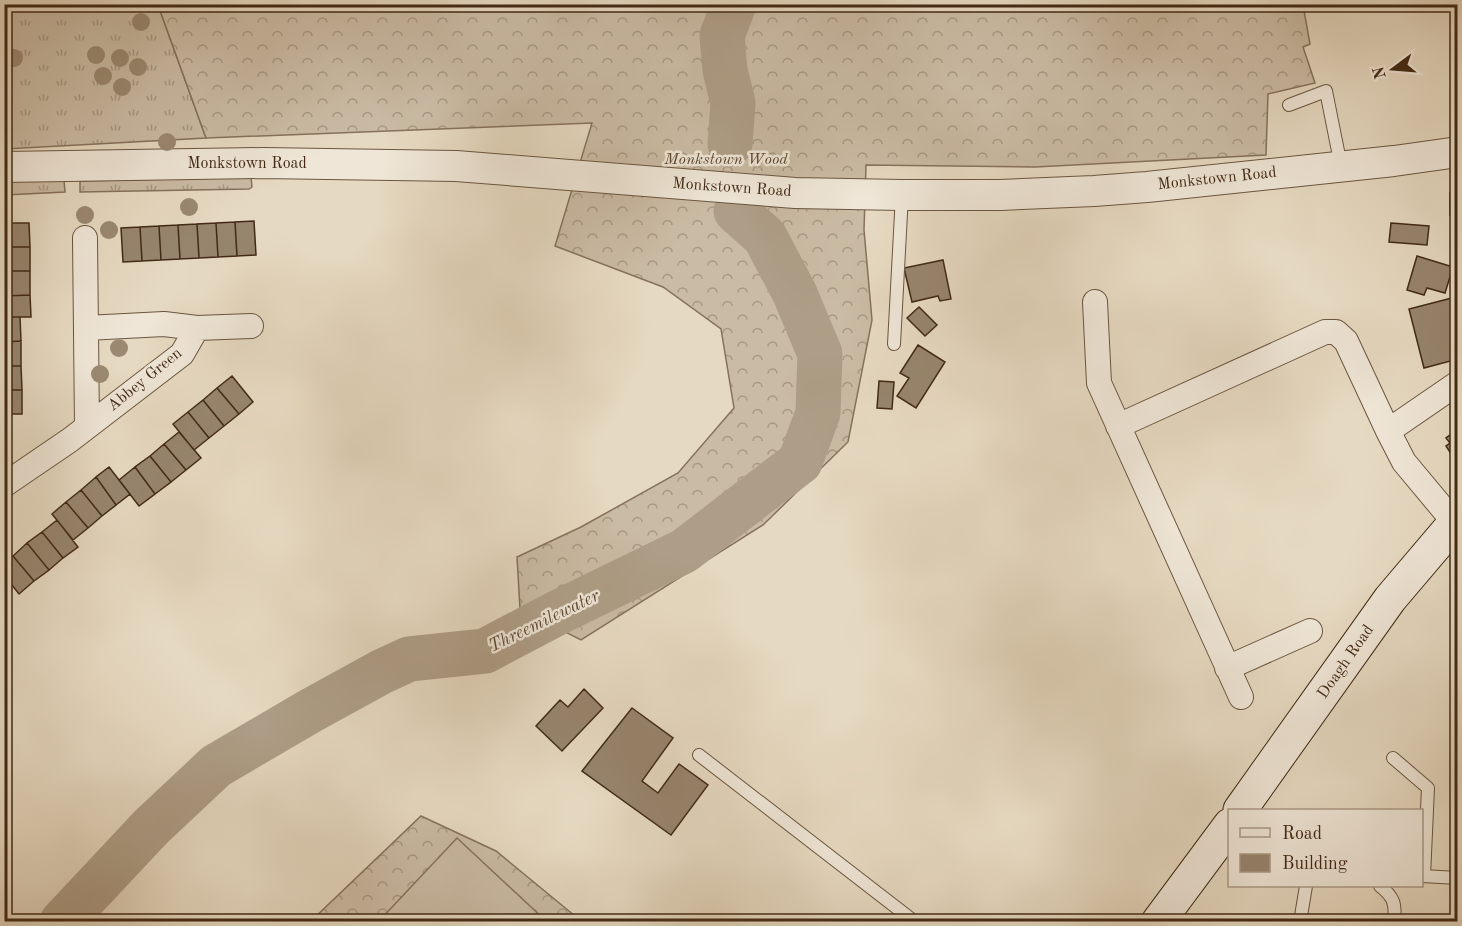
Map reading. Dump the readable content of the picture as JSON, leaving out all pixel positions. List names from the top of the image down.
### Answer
{
  "streets": {
    "main road": ["Doagh Road"],
    "street": ["Monkstown Road", "Abbey Green"]
  },
  "water": ["Threemilewater"],
  "parks": ["Monkstown Wood"],
  "legend": ["Road", "Building"],
  "north": "left"
}
